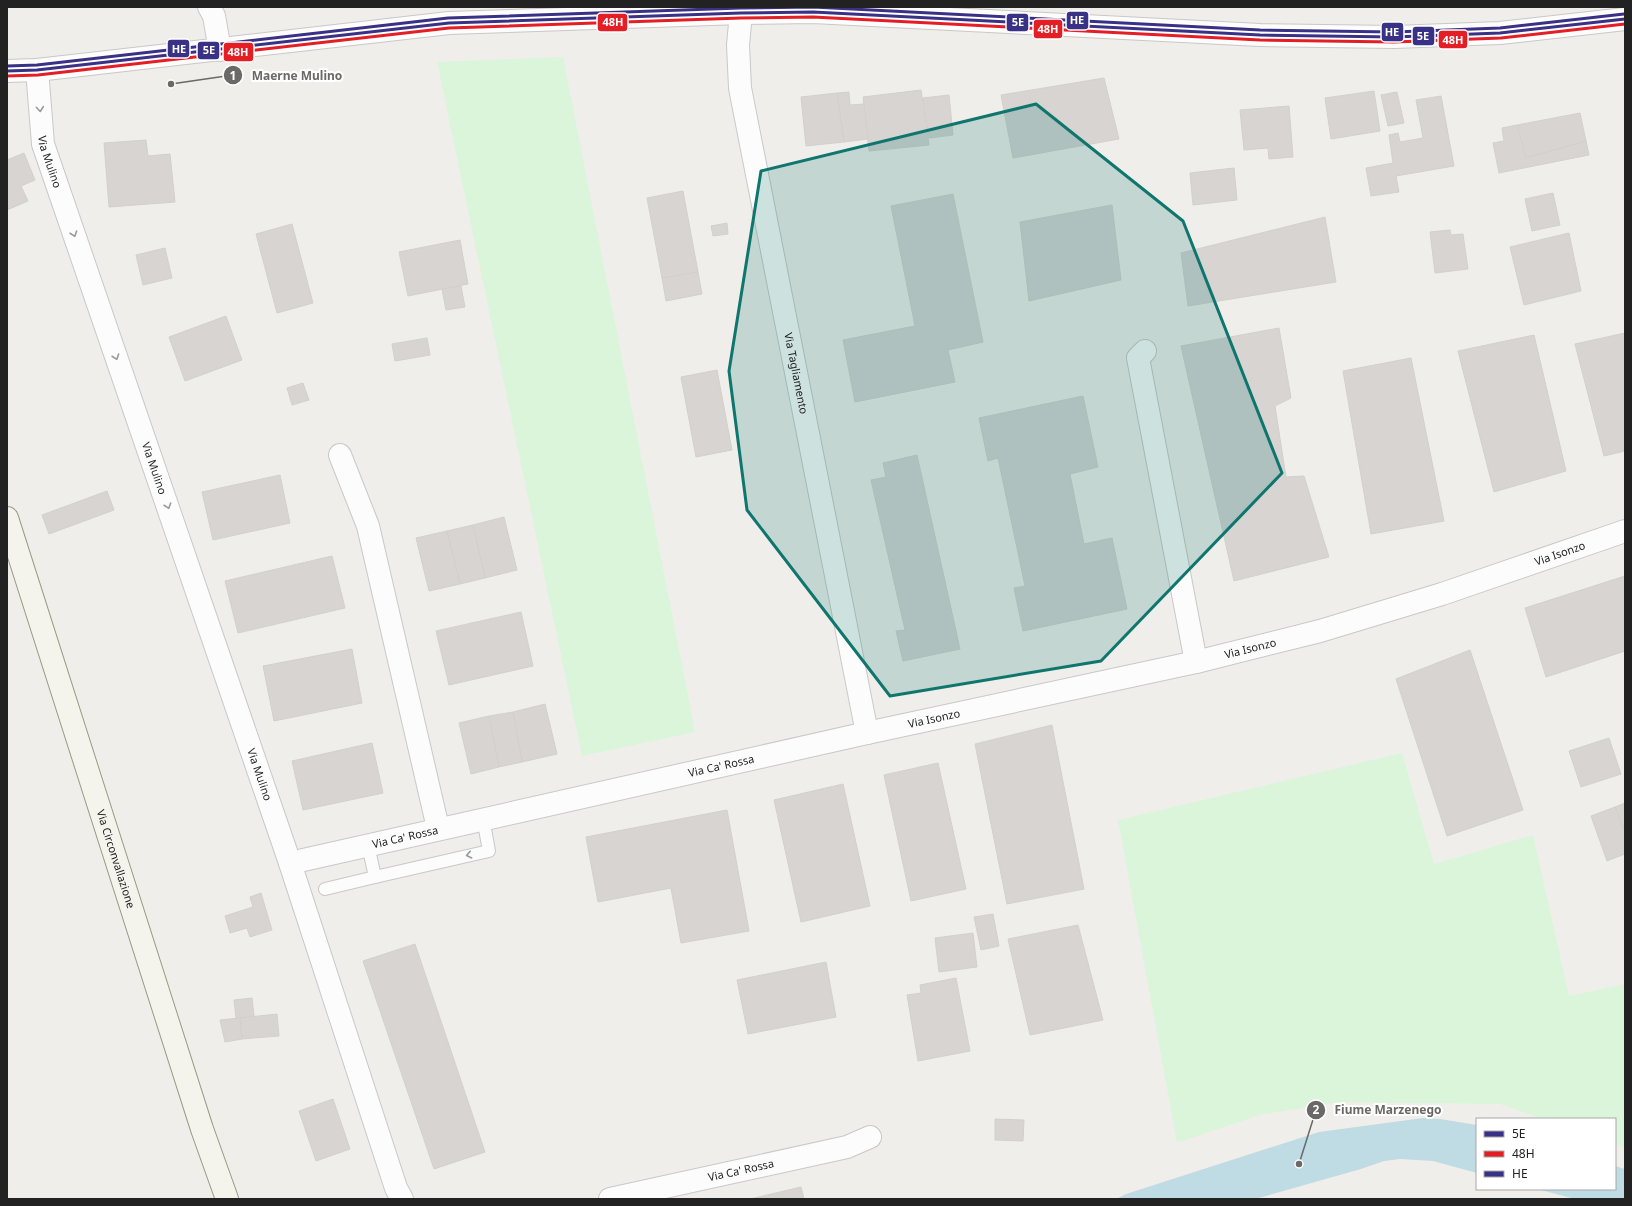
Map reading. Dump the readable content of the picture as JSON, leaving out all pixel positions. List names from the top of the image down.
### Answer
{
  "streets": {
    "main road": ["Via Circonvallazione"],
    "street": [
      "Via Mulino",
      "Via Tagliamento",
      "Via Isonzo",
      "Via Ca' Rossa"
    ]
  },
  "crossings": [
    ["Via Mulino", "Via Ca' Rossa"],
    ["Via Tagliamento", "Via Isonzo"],
    ["Via Tagliamento", "Via Ca' Rossa"],
    ["Via Isonzo", "Via Ca' Rossa"]
  ],
  "places": ["Maerne Mulino", "Fiume Marzenego"],
  "lines": ["transit line HE", "transit line 5E", "transit line 48H"],
  "legend": ["5E", "48H", "HE"]
}
